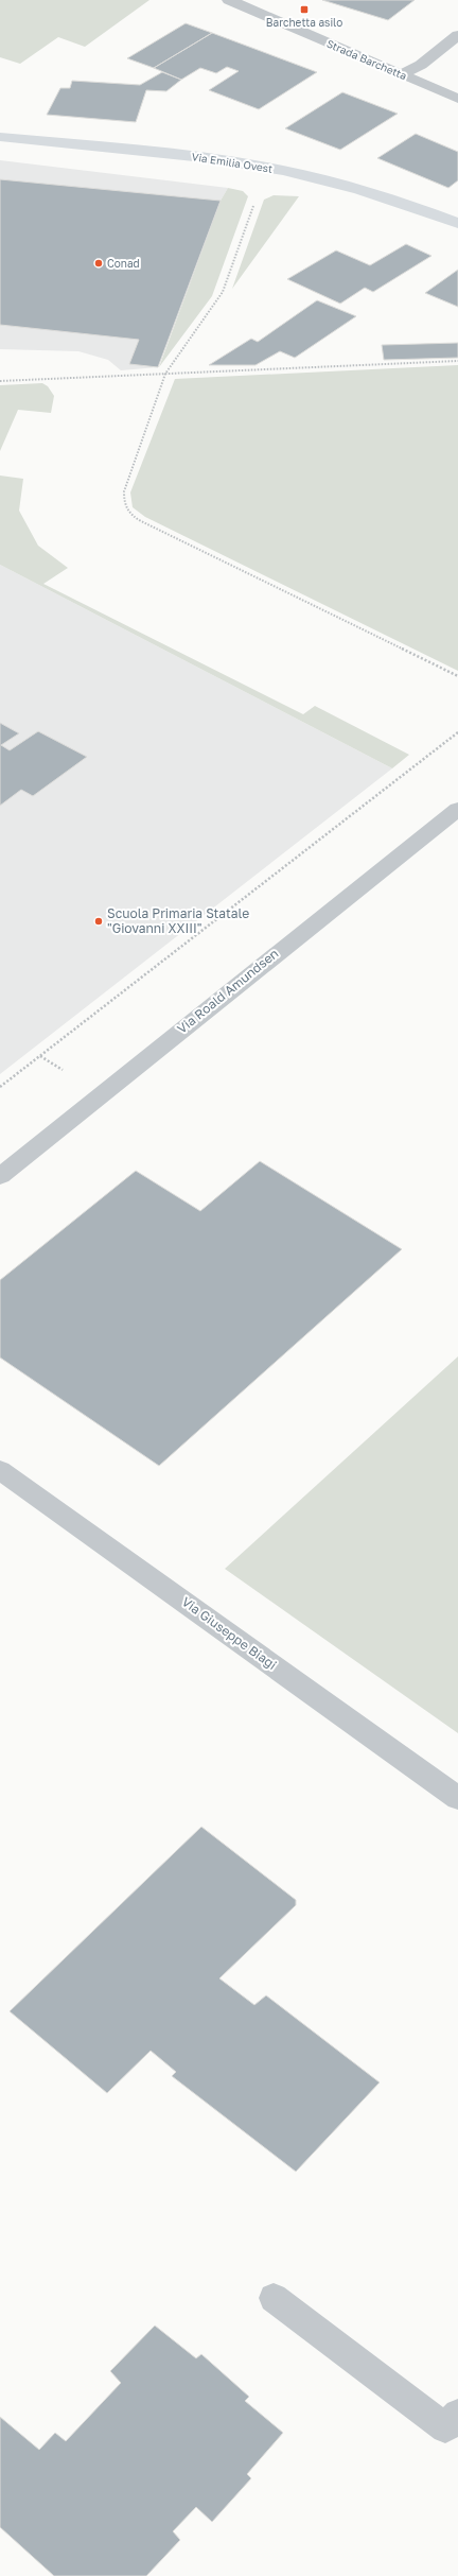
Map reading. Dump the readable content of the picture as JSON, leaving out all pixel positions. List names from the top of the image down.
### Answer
{
  "streets": {
    "main road": ["Via Emilia Ovest"],
    "street": ["Strada Barchetta", "Via Roald Amundsen", "Via Giuseppe Biagi"]
  },
  "places": {
    "transit": ["Barchetta asilo"],
    "other": ["Conad", "Scuola Primaria Statale \"Giovanni XXIII\""]
  }
}
